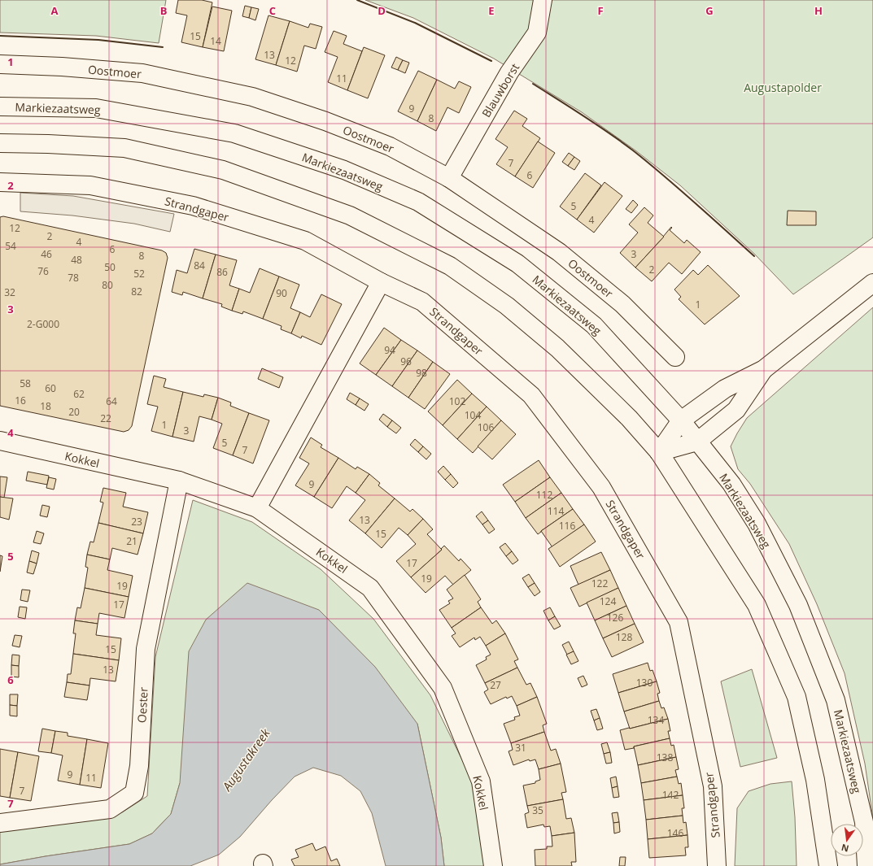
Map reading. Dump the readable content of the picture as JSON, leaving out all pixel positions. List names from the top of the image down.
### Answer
{
  "streets": {
    "street": [
      "Oostmoer",
      "Blauwborst",
      "Markiezaatsweg",
      "Strandgaper",
      "Kokkel",
      "Oester"
    ]
  },
  "crossings": [
    ["Oostmoer", "Blauwborst"],
    ["Kokkel", "Oester"]
  ],
  "water": ["Augustakreek"],
  "parks": ["Augustapolder"],
  "house_numbers": [
    "15",
    "14",
    "13",
    "12",
    "11",
    "9",
    "8",
    "7",
    "6",
    "5",
    "4",
    "12",
    "2",
    "4",
    "54",
    "6",
    "46",
    "3",
    "8",
    "48",
    "84",
    "50",
    "2",
    "76",
    "86",
    "52",
    "78",
    "80",
    "82",
    "32",
    "90",
    "1",
    "2-G000",
    "94",
    "96",
    "98",
    "58",
    "60",
    "62",
    "16",
    "64",
    "102",
    "18",
    "20",
    "104",
    "22",
    "1",
    "106",
    "3",
    "5",
    "7",
    "9",
    "112",
    "114",
    "13",
    "23",
    "116",
    "15",
    "21",
    "17",
    "19",
    "122",
    "19",
    "124",
    "17",
    "126",
    "128",
    "15",
    "13",
    "130",
    "27",
    "134",
    "31",
    "138",
    "9",
    "11",
    "7",
    "142",
    "35",
    "146"
  ],
  "north": "bottom",
  "grid": {
    "columns": [
      "A",
      "B",
      "C",
      "D",
      "E",
      "F",
      "G",
      "H"
    ],
    "rows": [
      "1",
      "2",
      "3",
      "4",
      "5",
      "6",
      "7"
    ]
  }
}
